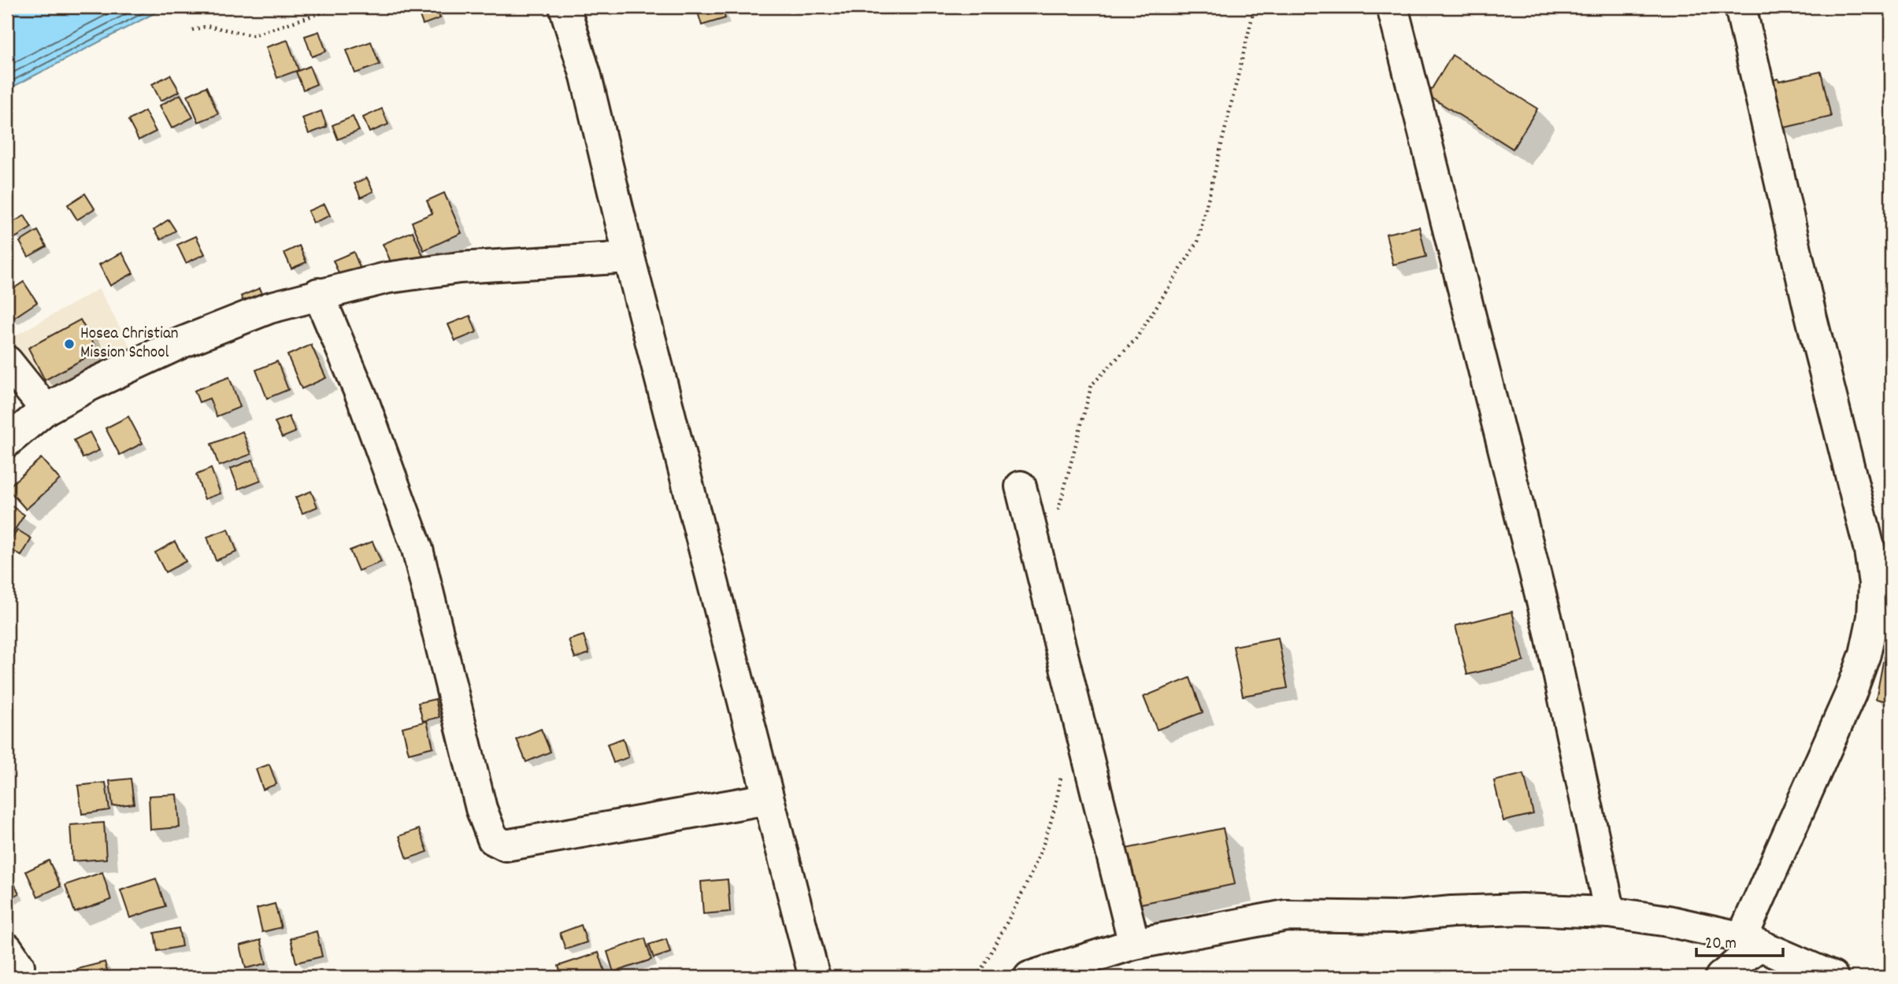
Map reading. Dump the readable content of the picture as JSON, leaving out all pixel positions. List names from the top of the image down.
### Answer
{
  "places": ["Hosea Christian Mission School"],
  "scale_bar": "20 m"
}
